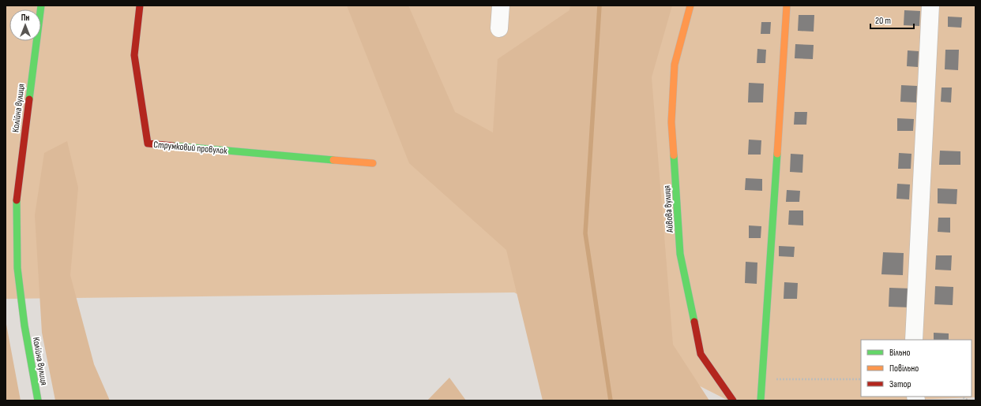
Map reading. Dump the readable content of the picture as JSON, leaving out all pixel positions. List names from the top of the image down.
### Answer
{
  "streets": {
    "street": ["Колійна вулиця", "Струмковий провулок", "Айвова вулиця"]
  },
  "legend": ["Вільно", "Повільно", "Затор"],
  "scale_bar": "20 m",
  "north": "top"
}
